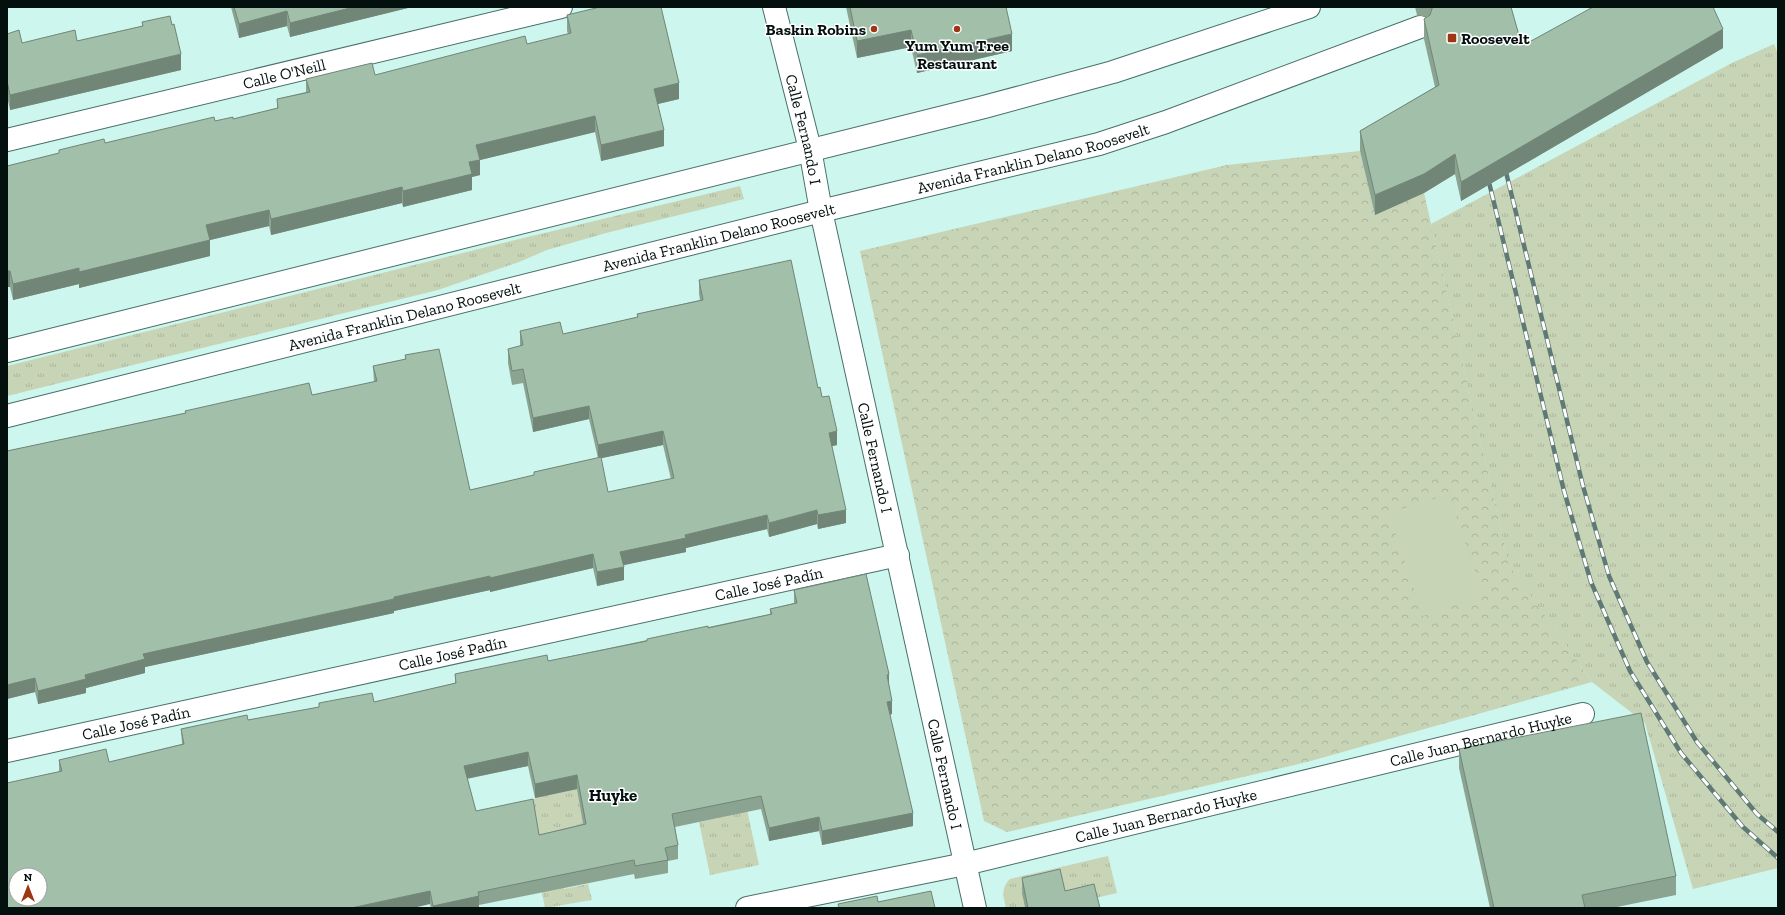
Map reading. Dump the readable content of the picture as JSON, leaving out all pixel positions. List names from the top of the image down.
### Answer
{
  "streets": {
    "street": [
      "Calle O'Neill",
      "Calle Fernando I",
      "Avenida Franklin Delano Roosevelt",
      "Calle José Padín",
      "Calle Juan Bernardo Huyke"
    ]
  },
  "crossings": [
    ["Calle Fernando I", "Avenida Franklin Delano Roosevelt"],
    ["Calle Fernando I", "Calle José Padín"],
    ["Calle Fernando I", "Calle Juan Bernardo Huyke"]
  ],
  "districts": ["Huyke"],
  "places": {
    "other": ["Baskin Robins", "Yum Yum Tree Restaurant"],
    "transit": ["Roosevelt"]
  },
  "north": "top"
}
